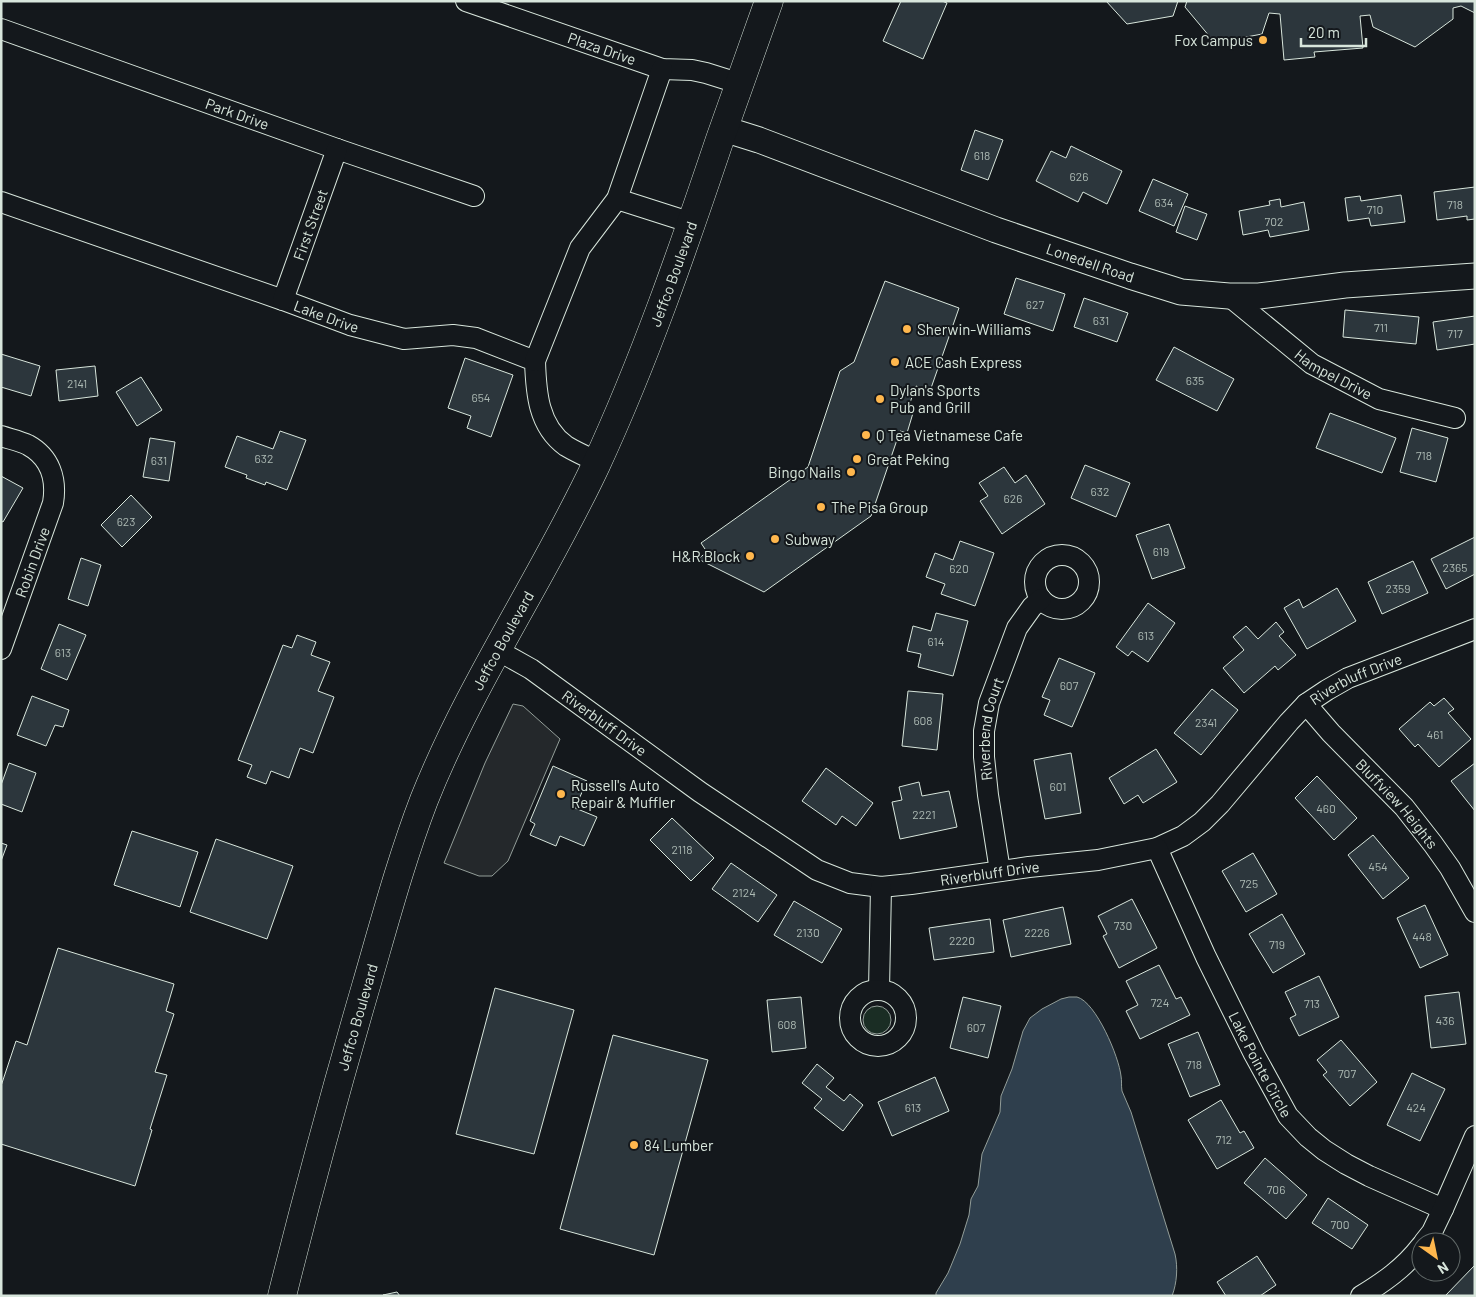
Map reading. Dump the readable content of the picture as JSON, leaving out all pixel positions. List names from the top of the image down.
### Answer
{
  "streets": {
    "main road": ["Jeffco Boulevard"],
    "street": [
      "Plaza Drive",
      "Park Drive",
      "First Street",
      "Lonedell Road",
      "Lake Drive",
      "Hampel Drive",
      "Robin Drive",
      "Riverbluff Drive",
      "Riverbend Court",
      "Bluffview Heights",
      "Lake Pointe Circle"
    ]
  },
  "crossings": [
    ["Plaza Drive", "Jeffco Boulevard"],
    ["Park Drive", "First Street"],
    ["First Street", "Lake Drive"],
    ["Lonedell Road", "Jeffco Boulevard"],
    ["Lonedell Road", "Hampel Drive"],
    ["Jeffco Boulevard", "Riverbluff Drive"],
    ["Riverbluff Drive", "Riverbend Court"],
    ["Riverbluff Drive", "Bluffview Heights"],
    ["Riverbluff Drive", "Lake Pointe Circle"]
  ],
  "places": [
    "Fox Campus",
    "Sherwin-Williams",
    "ACE Cash Express",
    "Dylan's Sports Pub and Grill",
    "Q Tea Vietnamese Cafe",
    "Great Peking",
    "Bingo Nails",
    "The Pisa Group",
    "Subway",
    "H&R Block",
    "Russell's Auto Repair & Muffler",
    "84 Lumber"
  ],
  "house_numbers": [
    "618",
    "626",
    "634",
    "718",
    "710",
    "702",
    "627",
    "631",
    "711",
    "717",
    "635",
    "2141",
    "654",
    "718",
    "632",
    "631",
    "632",
    "626",
    "623",
    "619",
    "2365",
    "620",
    "2359",
    "613",
    "614",
    "613",
    "607",
    "608",
    "2341",
    "461",
    "601",
    "460",
    "2221",
    "2118",
    "454",
    "725",
    "2124",
    "730",
    "2130",
    "2226",
    "448",
    "2220",
    "719",
    "724",
    "713",
    "436",
    "608",
    "607",
    "718",
    "707",
    "613",
    "424",
    "712",
    "706",
    "700"
  ],
  "scale_bar": "20 m",
  "north": "bottom right"
}
